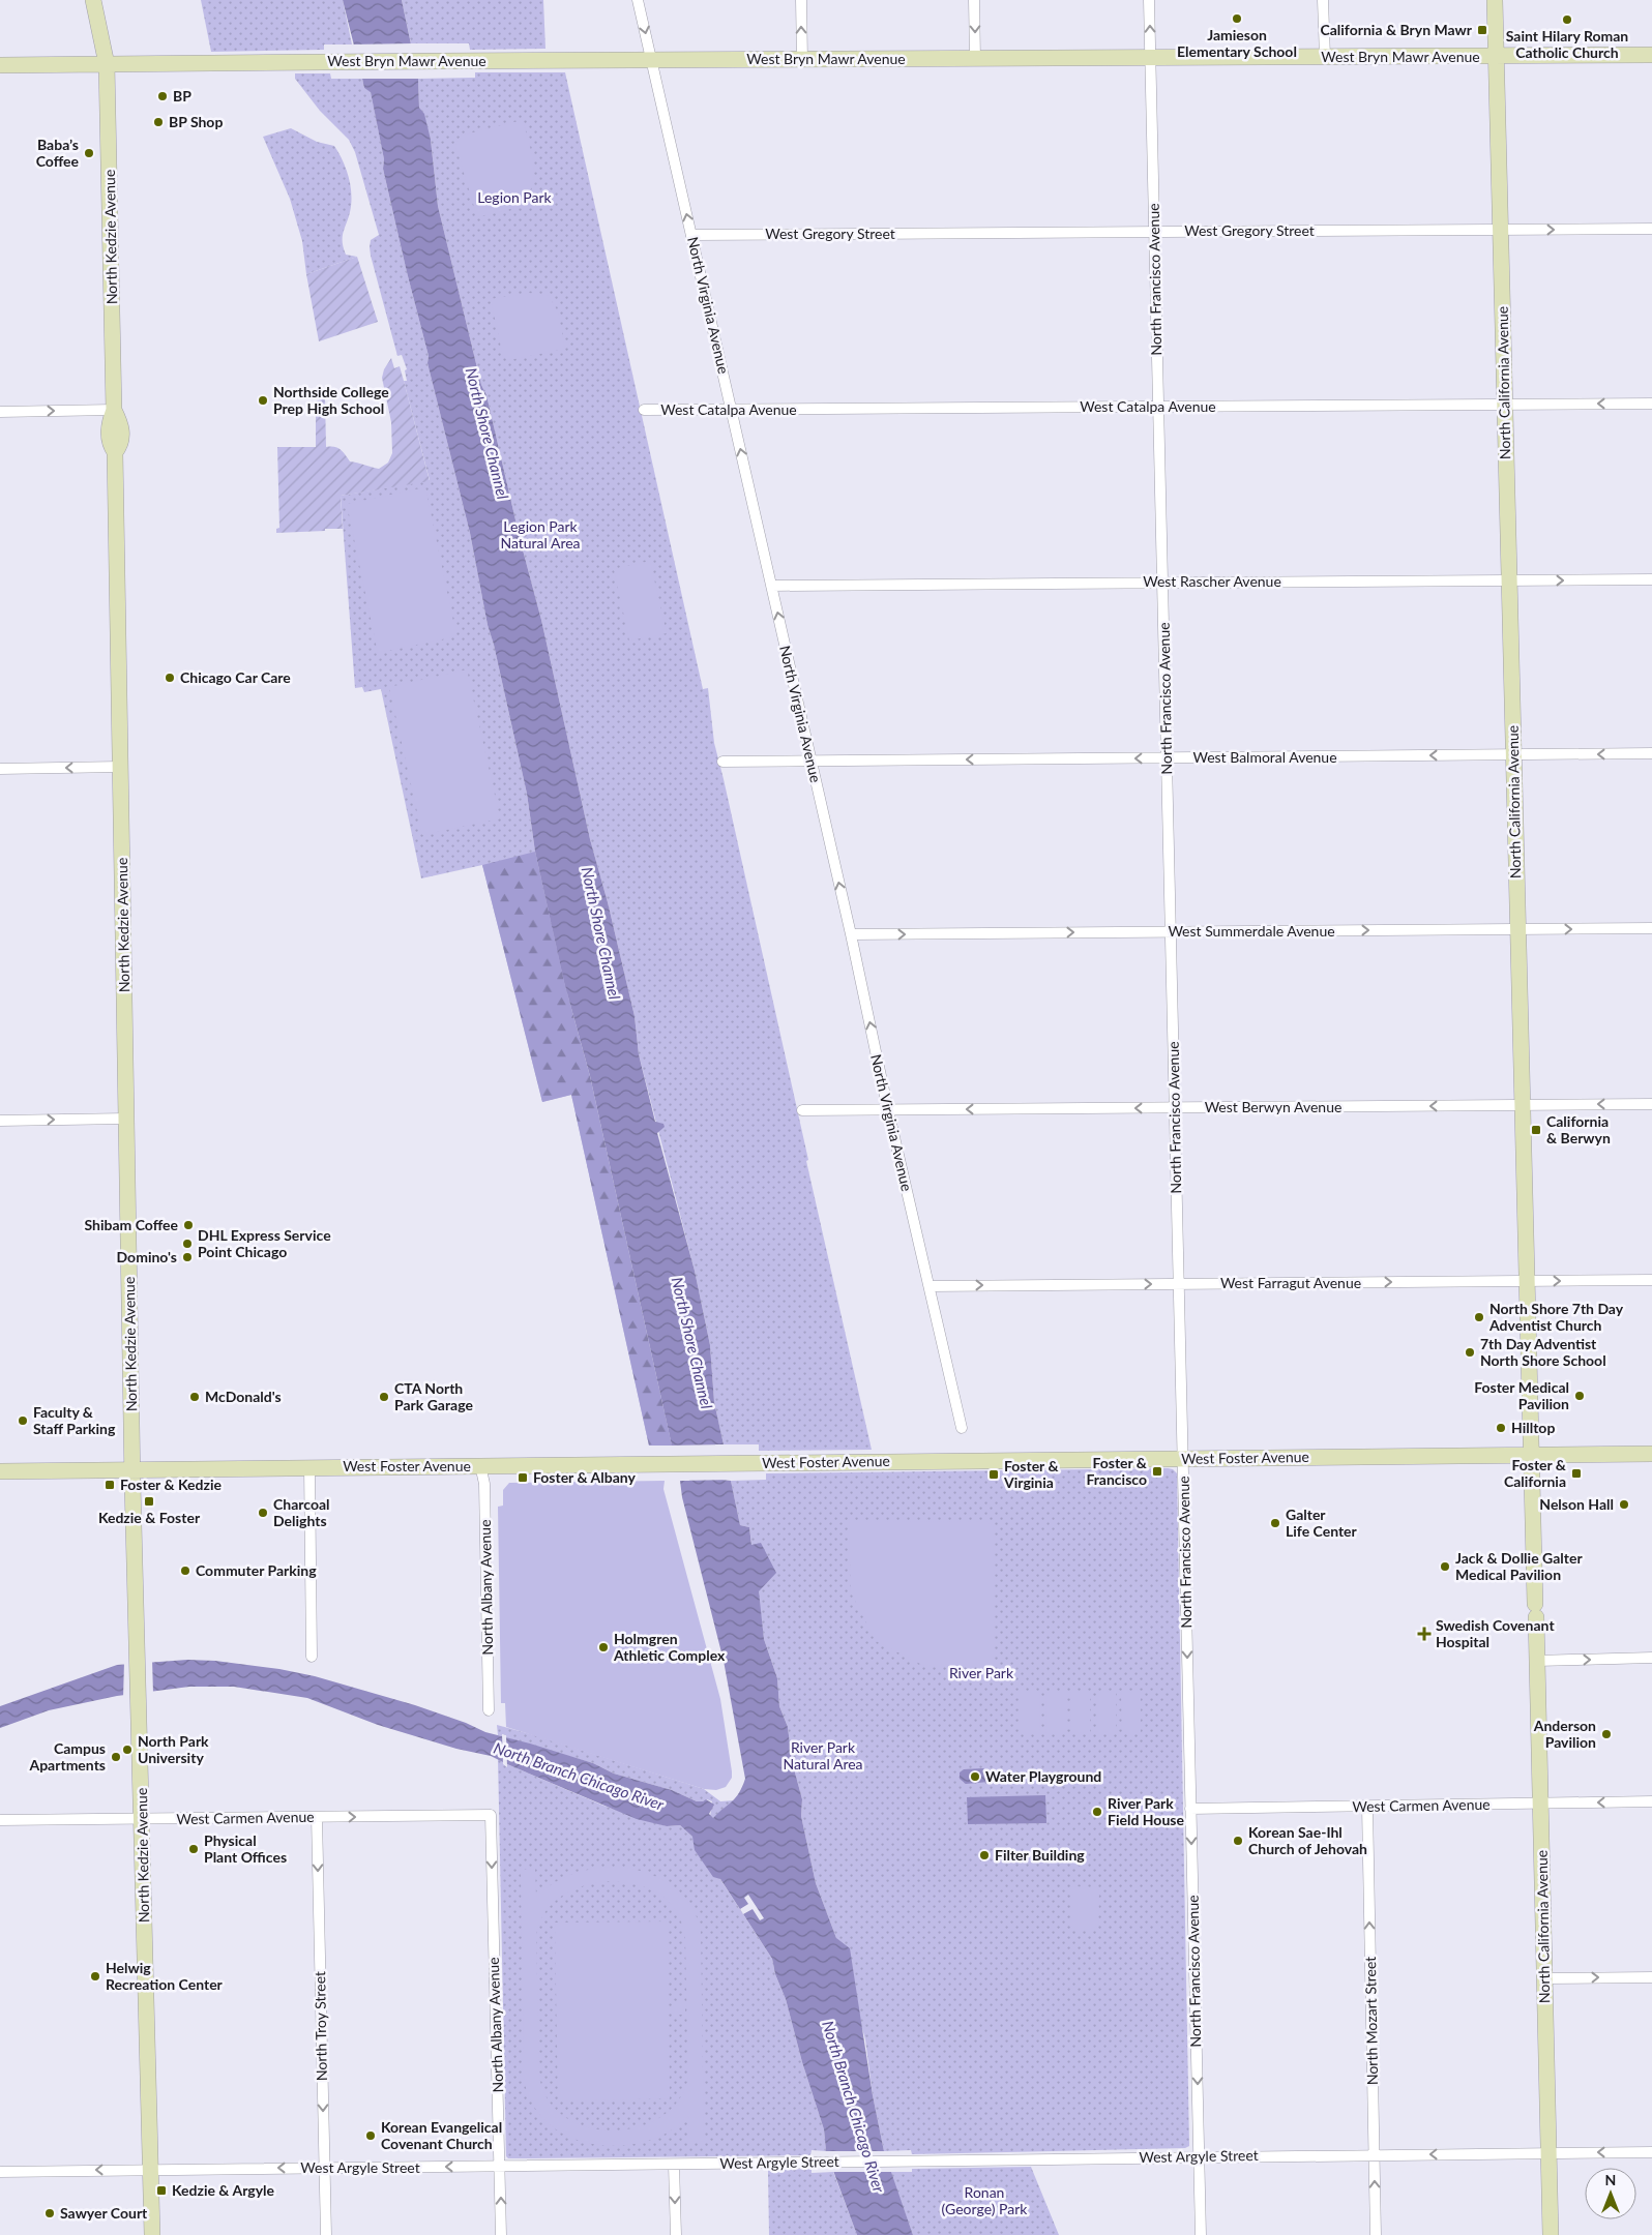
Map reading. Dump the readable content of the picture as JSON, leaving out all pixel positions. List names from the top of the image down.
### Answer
{
  "streets": {
    "main road": [
      "West Bryn Mawr Avenue",
      "North Kedzie Avenue",
      "North California Avenue",
      "West Foster Avenue"
    ],
    "street": [
      "West Gregory Street",
      "North Francisco Avenue",
      "North Virginia Avenue",
      "West Catalpa Avenue",
      "West Rascher Avenue",
      "West Balmoral Avenue",
      "West Summerdale Avenue",
      "West Berwyn Avenue",
      "West Farragut Avenue",
      "North Albany Avenue",
      "West Carmen Avenue",
      "North Mozart Street",
      "North Troy Street",
      "West Argyle Street"
    ]
  },
  "crossings": [
    ["West Bryn Mawr Avenue", "North Kedzie Avenue"],
    ["West Bryn Mawr Avenue", "North Francisco Avenue"],
    ["West Bryn Mawr Avenue", "North Virginia Avenue"],
    ["West Bryn Mawr Avenue", "North California Avenue"],
    ["West Gregory Street", "North Francisco Avenue"],
    ["West Gregory Street", "North Virginia Avenue"],
    ["West Gregory Street", "North California Avenue"],
    ["North Kedzie Avenue", "West Foster Avenue"],
    ["North Kedzie Avenue", "West Carmen Avenue"],
    ["North Kedzie Avenue", "West Argyle Street"],
    ["North Francisco Avenue", "West Catalpa Avenue"],
    ["North Francisco Avenue", "West Rascher Avenue"],
    ["North Francisco Avenue", "West Balmoral Avenue"],
    ["North Francisco Avenue", "West Summerdale Avenue"],
    ["North Francisco Avenue", "West Berwyn Avenue"],
    ["North Francisco Avenue", "West Farragut Avenue"],
    ["North Francisco Avenue", "West Foster Avenue"],
    ["North Francisco Avenue", "West Carmen Avenue"],
    ["North Francisco Avenue", "West Argyle Street"],
    ["North Virginia Avenue", "West Catalpa Avenue"],
    ["North Virginia Avenue", "West Rascher Avenue"],
    ["North Virginia Avenue", "West Balmoral Avenue"],
    ["North Virginia Avenue", "West Summerdale Avenue"],
    ["North Virginia Avenue", "West Berwyn Avenue"],
    ["North Virginia Avenue", "West Farragut Avenue"],
    ["North California Avenue", "West Catalpa Avenue"],
    ["North California Avenue", "West Rascher Avenue"],
    ["North California Avenue", "West Balmoral Avenue"],
    ["North California Avenue", "West Summerdale Avenue"],
    ["North California Avenue", "West Berwyn Avenue"],
    ["North California Avenue", "West Farragut Avenue"],
    ["North California Avenue", "West Foster Avenue"],
    ["North California Avenue", "West Carmen Avenue"],
    ["North California Avenue", "West Argyle Street"],
    ["West Foster Avenue", "North Albany Avenue"],
    ["North Albany Avenue", "West Carmen Avenue"],
    ["North Albany Avenue", "West Argyle Street"],
    ["West Carmen Avenue", "North Mozart Street"],
    ["West Carmen Avenue", "North Troy Street"],
    ["North Mozart Street", "West Argyle Street"],
    ["North Troy Street", "West Argyle Street"]
  ],
  "one_way": [
    "North Virginia Avenue",
    "West Balmoral Avenue",
    "West Summerdale Avenue",
    "West Berwyn Avenue",
    "West Farragut Avenue",
    "North Mozart Street",
    "North Troy Street",
    "West Argyle Street"
  ],
  "water": ["North Shore Channel", "North Branch Chicago River"],
  "parks": [
    "Legion Park",
    "Legion Park Natural Area",
    "River Park",
    "River Park Natural Area",
    "Ronan (George) Park"
  ],
  "places": {
    "other": [
      "Jamieson Elementary School",
      "Saint Hilary Roman Catholic Church",
      "BP",
      "BP Shop",
      "Baba’s Coffee",
      "Northside College Prep High School",
      "Chicago Car Care",
      "Shibam Coffee",
      "DHL Express Service Point Chicago",
      "Domino's",
      "North Shore 7th Day Adventist Church",
      "7th Day Adventist North Shore School",
      "Foster Medical Pavilion",
      "McDonald's",
      "CTA North Park Garage",
      "Faculty & Staff Parking",
      "Hilltop",
      "Nelson Hall",
      "Charcoal Delights",
      "Galter Life Center",
      "Jack & Dollie Galter Medical Pavilion",
      "Commuter Parking",
      "Holmgren Athletic Complex",
      "Anderson Pavilion",
      "North Park University",
      "Campus Apartments",
      "Water Playground",
      "River Park Field House",
      "Korean Sae-Ihl Church of Jehovah",
      "Physical Plant Offices",
      "Filter Building",
      "Helwig Recreation Center",
      "Korean Evangelical Covenant Church",
      "Sawyer Court"
    ],
    "transit": [
      "California & Bryn Mawr",
      "California & Berwyn",
      "Foster & Francisco",
      "Foster & California",
      "Foster & Virginia",
      "Foster & Albany",
      "Foster & Kedzie",
      "Kedzie & Foster",
      "Kedzie & Argyle"
    ],
    "health": ["Swedish Covenant Hospital"]
  },
  "north": "top"
}
